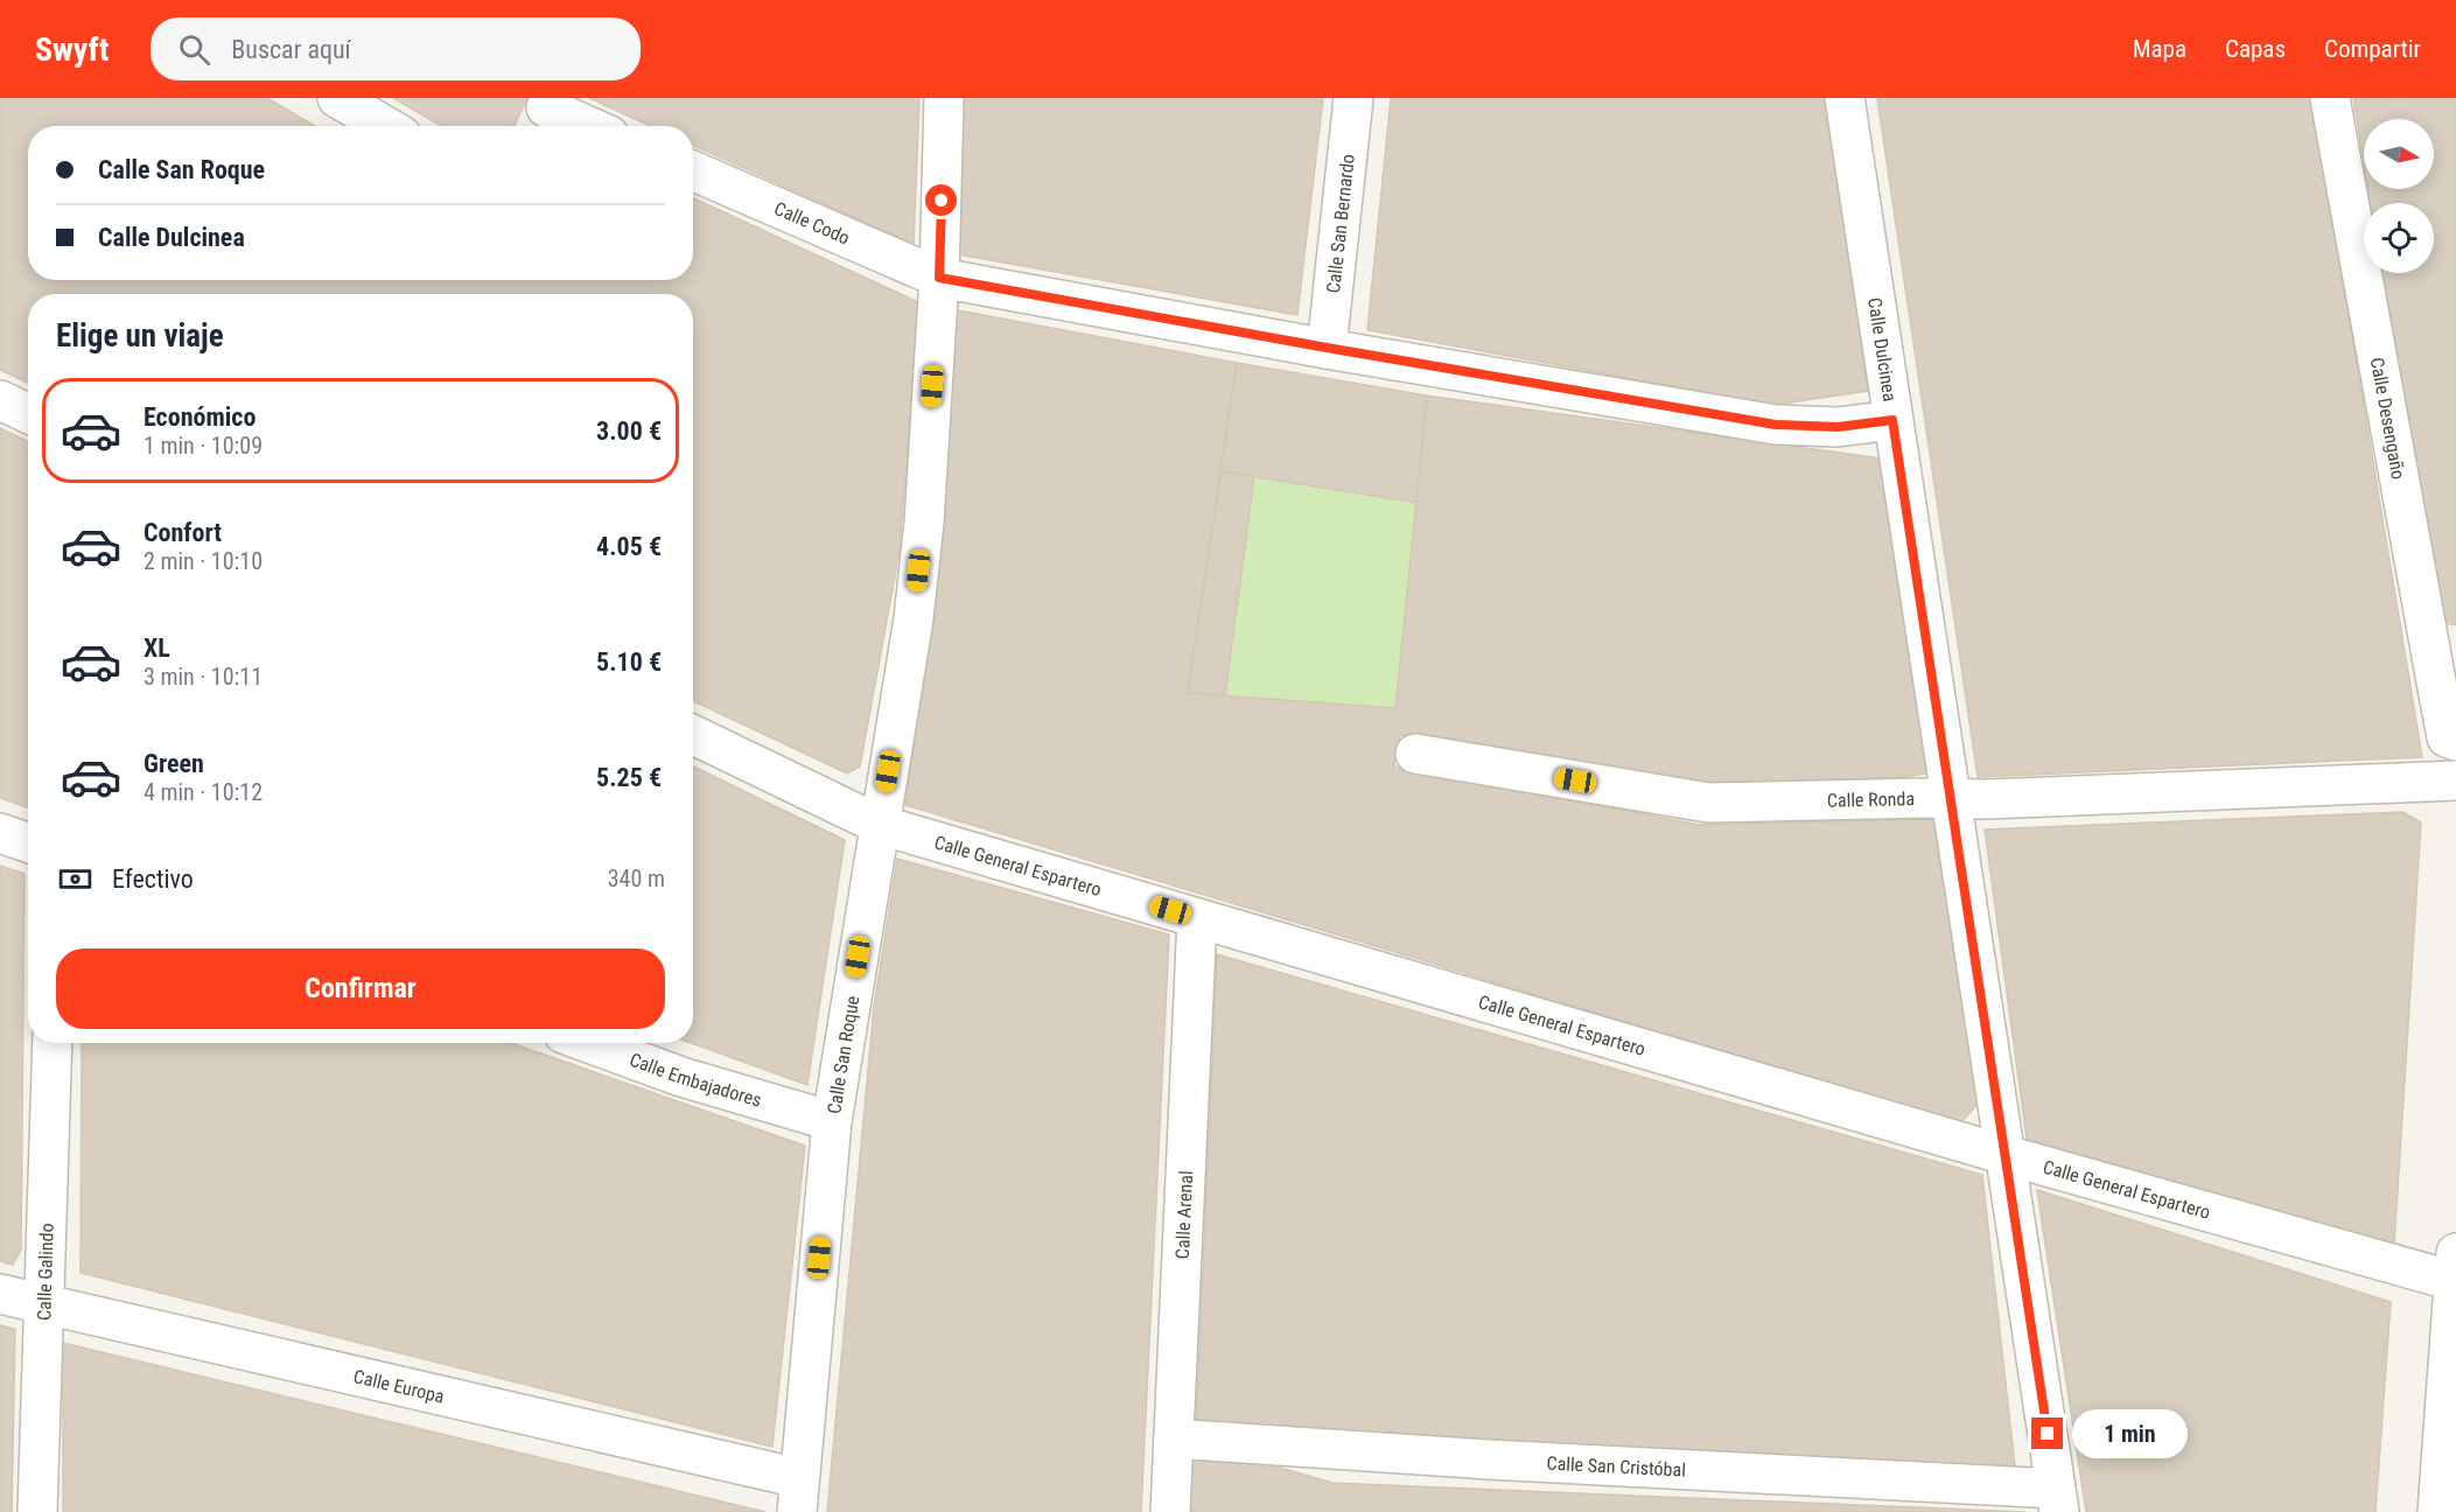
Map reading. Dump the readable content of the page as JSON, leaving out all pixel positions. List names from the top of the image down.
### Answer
{
  "streets": {
    "street": [
      "Calle Codo",
      "Calle San Bernardo",
      "Calle Dulcinea",
      "Calle Desengaño",
      "Calle Ronda",
      "Calle General Espartero",
      "Calle San Roque",
      "Calle Embajadores",
      "Calle Arenal",
      "Calle Galindo",
      "Calle Europa",
      "Calle San Cristóbal"
    ]
  },
  "crossings": [
    ["Calle Codo", "Calle San Bernardo"],
    ["Calle Codo", "Calle Dulcinea"],
    ["Calle Codo", "Calle San Roque"],
    ["Calle Dulcinea", "Calle Ronda"],
    ["Calle Dulcinea", "Calle General Espartero"],
    ["Calle Dulcinea", "Calle San Cristóbal"],
    ["Calle General Espartero", "Calle San Roque"],
    ["Calle General Espartero", "Calle Arenal"],
    ["Calle San Roque", "Calle Embajadores"],
    ["Calle San Roque", "Calle Europa"],
    ["Calle Arenal", "Calle San Cristóbal"],
    ["Calle Galindo", "Calle Europa"]
  ],
  "north": "right",
  "page": {
    "header": "Swyft",
    "search": "Buscar aquí",
    "nav": ["Mapa", "Capas", "Compartir"],
    "banner": ["Calle San Roque", "Calle Dulcinea"],
    "heading": "Elige un viaje",
    "list": [
      {
        "name": "Económico",
        "note": "1 min · 10:09",
        "value": "3.00 €"
      },
      {
        "name": "Confort",
        "note": "2 min · 10:10",
        "value": "4.05 €"
      },
      {
        "name": "XL",
        "note": "3 min · 10:11",
        "value": "5.10 €"
      },
      {
        "name": "Green",
        "note": "4 min · 10:12",
        "value": "5.25 €"
      }
    ],
    "pay": ["Efectivo", "340 m"],
    "buttons": "Confirmar",
    "bubble": "1 min"
  }
}
